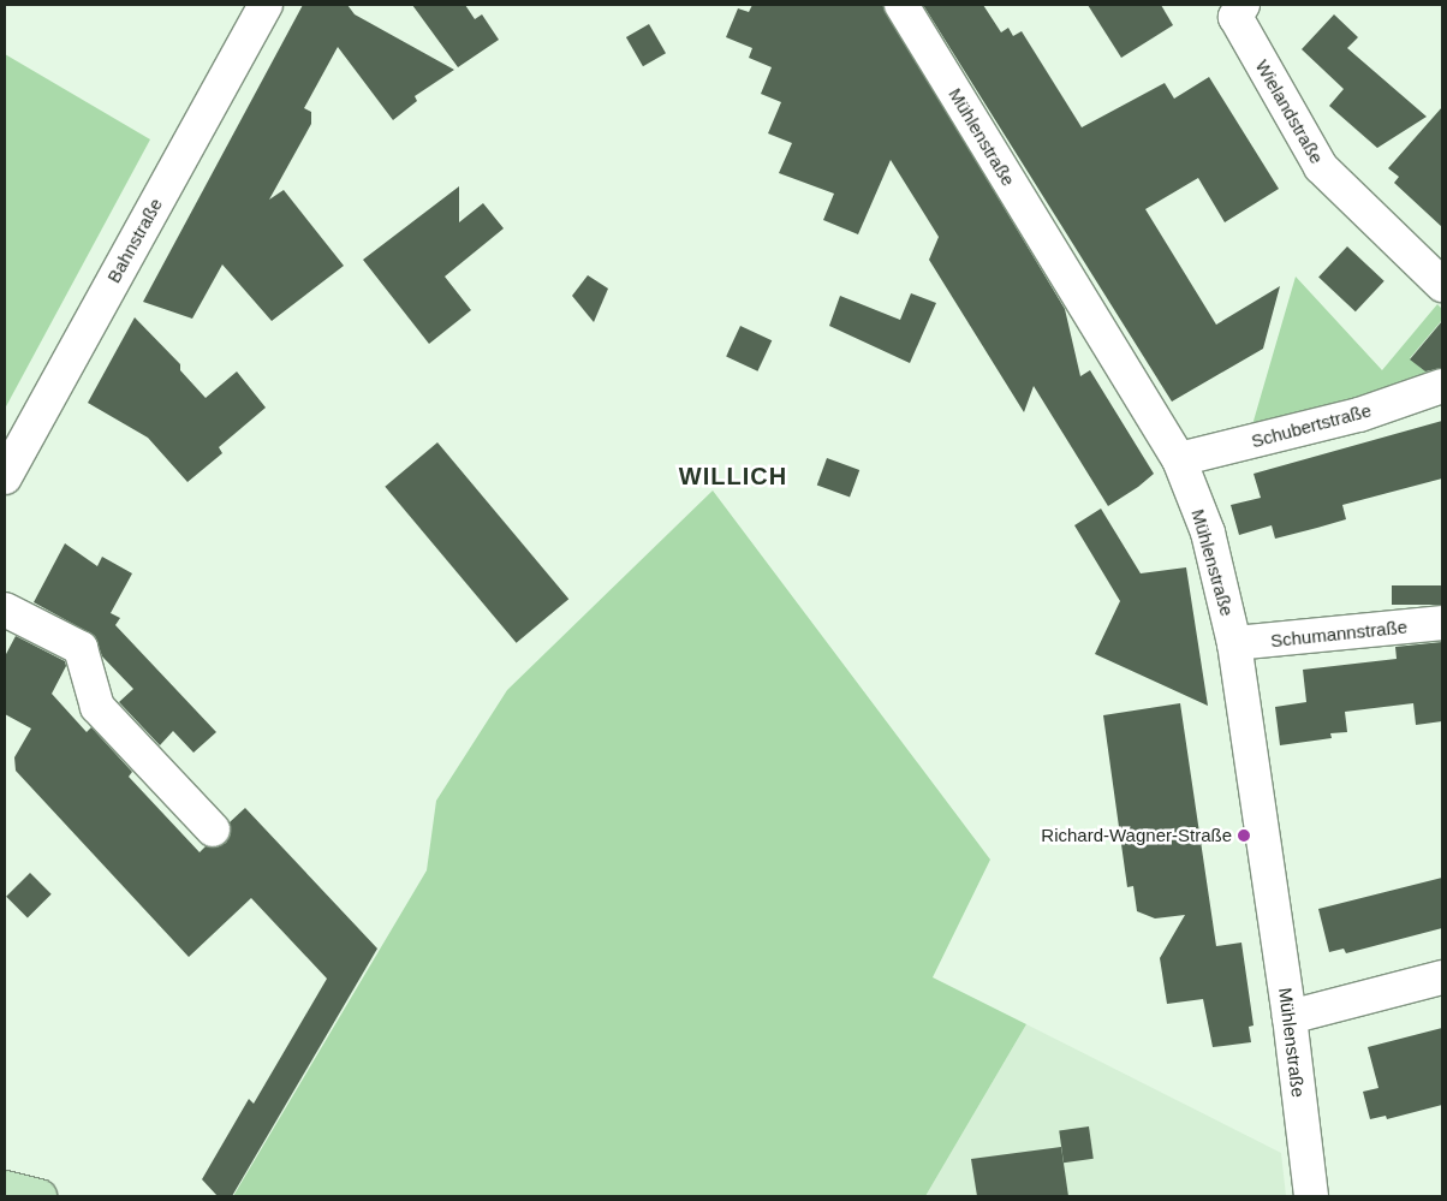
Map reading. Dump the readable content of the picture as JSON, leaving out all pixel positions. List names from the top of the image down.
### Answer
{
  "streets": {
    "street": [
      "Wielandstraße",
      "Mühlenstraße",
      "Bahnstraße",
      "Schubertstraße",
      "Schumannstraße"
    ]
  },
  "crossings": [
    ["Mühlenstraße", "Schubertstraße"],
    ["Mühlenstraße", "Schumannstraße"]
  ],
  "districts": ["WILLICH"],
  "places": ["Richard-Wagner-Straße"]
}
